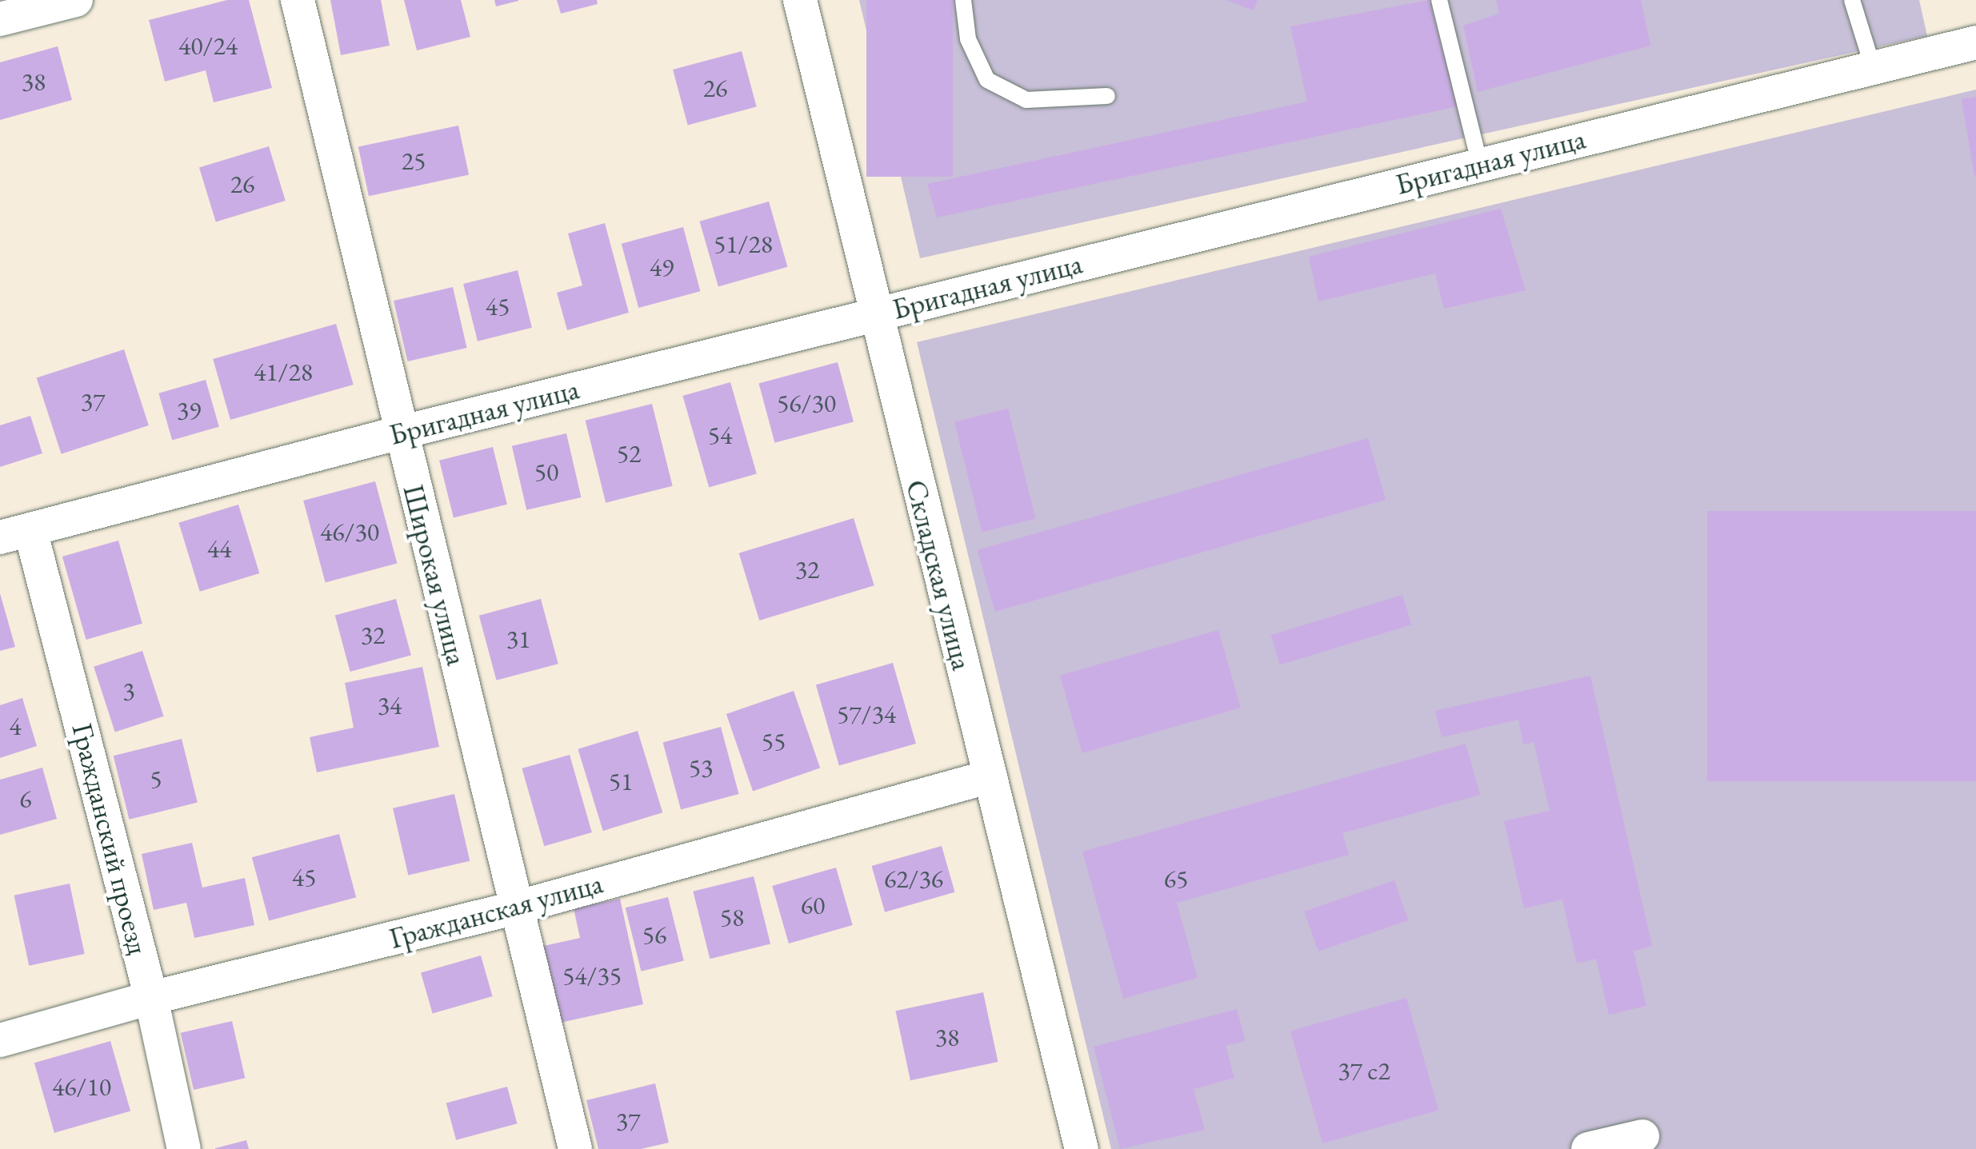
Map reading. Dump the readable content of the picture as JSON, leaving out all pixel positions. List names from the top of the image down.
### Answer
{
  "streets": {
    "street": [
      "Бригадная улица",
      "Широкая улица",
      "Складская улица",
      "Гражданский проезд",
      "Гражданская улица"
    ]
  },
  "crossings": [
    ["Бригадная улица", "Широкая улица"],
    ["Бригадная улица", "Складская улица"],
    ["Бригадная улица", "Гражданский проезд"],
    ["Широкая улица", "Гражданская улица"],
    ["Складская улица", "Гражданская улица"],
    ["Гражданский проезд", "Гражданская улица"]
  ],
  "house_numbers": [
    "40/24",
    "38",
    "26",
    "25",
    "26",
    "51/28",
    "49",
    "45",
    "41/28",
    "37",
    "56/30",
    "39",
    "54",
    "52",
    "50",
    "46/30",
    "44",
    "32",
    "32",
    "31",
    "3",
    "34",
    "57/34",
    "4",
    "55",
    "53",
    "5",
    "51",
    "6",
    "45",
    "62/36",
    "65",
    "60",
    "58",
    "56",
    "54/35",
    "38",
    "37 с2",
    "46/10",
    "37"
  ]
}
